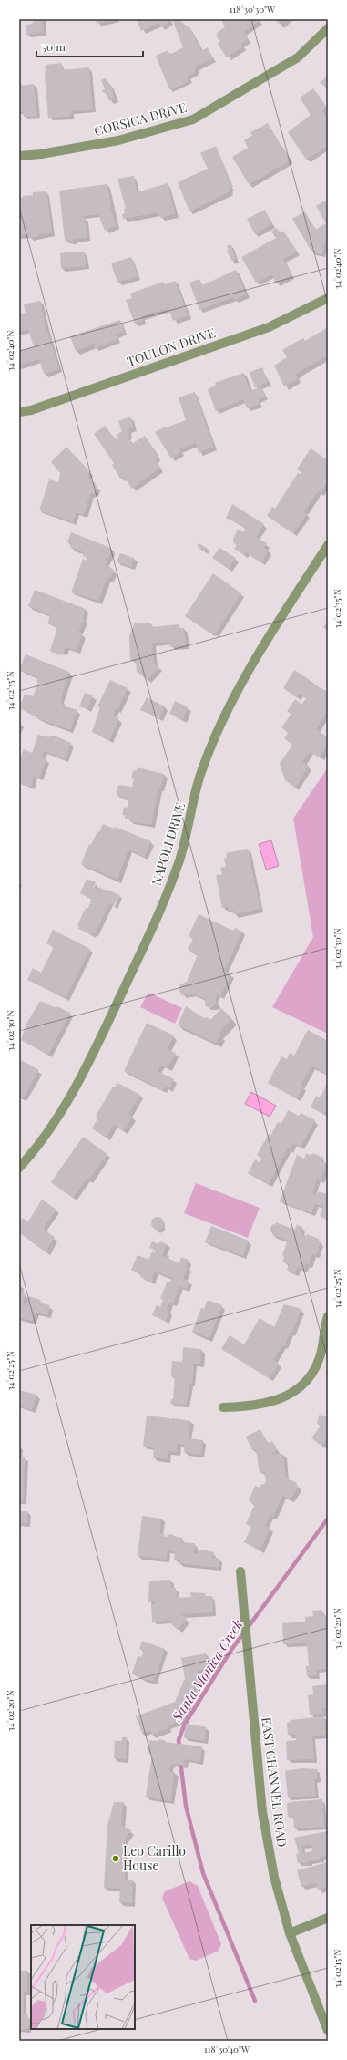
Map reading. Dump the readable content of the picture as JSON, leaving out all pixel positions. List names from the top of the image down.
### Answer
{
  "streets": {
    "street": [
      "CORSICA DRIVE",
      "TOULON DRIVE",
      "NAPOLI DRIVE",
      "EAST CHANNEL ROAD"
    ]
  },
  "water": ["Santa Monica Creek"],
  "places": ["Leo Carillo House"],
  "scale_bar": "50 m",
  "coordinates": [
    "118°30'30\"W",
    "34°02'40\"N",
    "34°02'35\"N",
    "34°02'30\"N",
    "34°02'25\"N",
    "34°02'20\"N",
    "34°02'15\"N",
    "118°30'40\"W"
  ]
}
